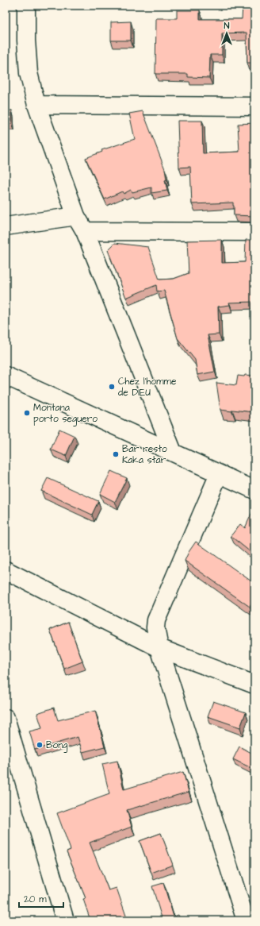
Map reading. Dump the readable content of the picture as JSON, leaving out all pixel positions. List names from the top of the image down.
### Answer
{
  "places": [
    "Chez l'homme de DIEU",
    "Montana porto seguero",
    "Bar resto Kaka star",
    "Bong"
  ],
  "scale_bar": "20 m",
  "north": "top"
}
